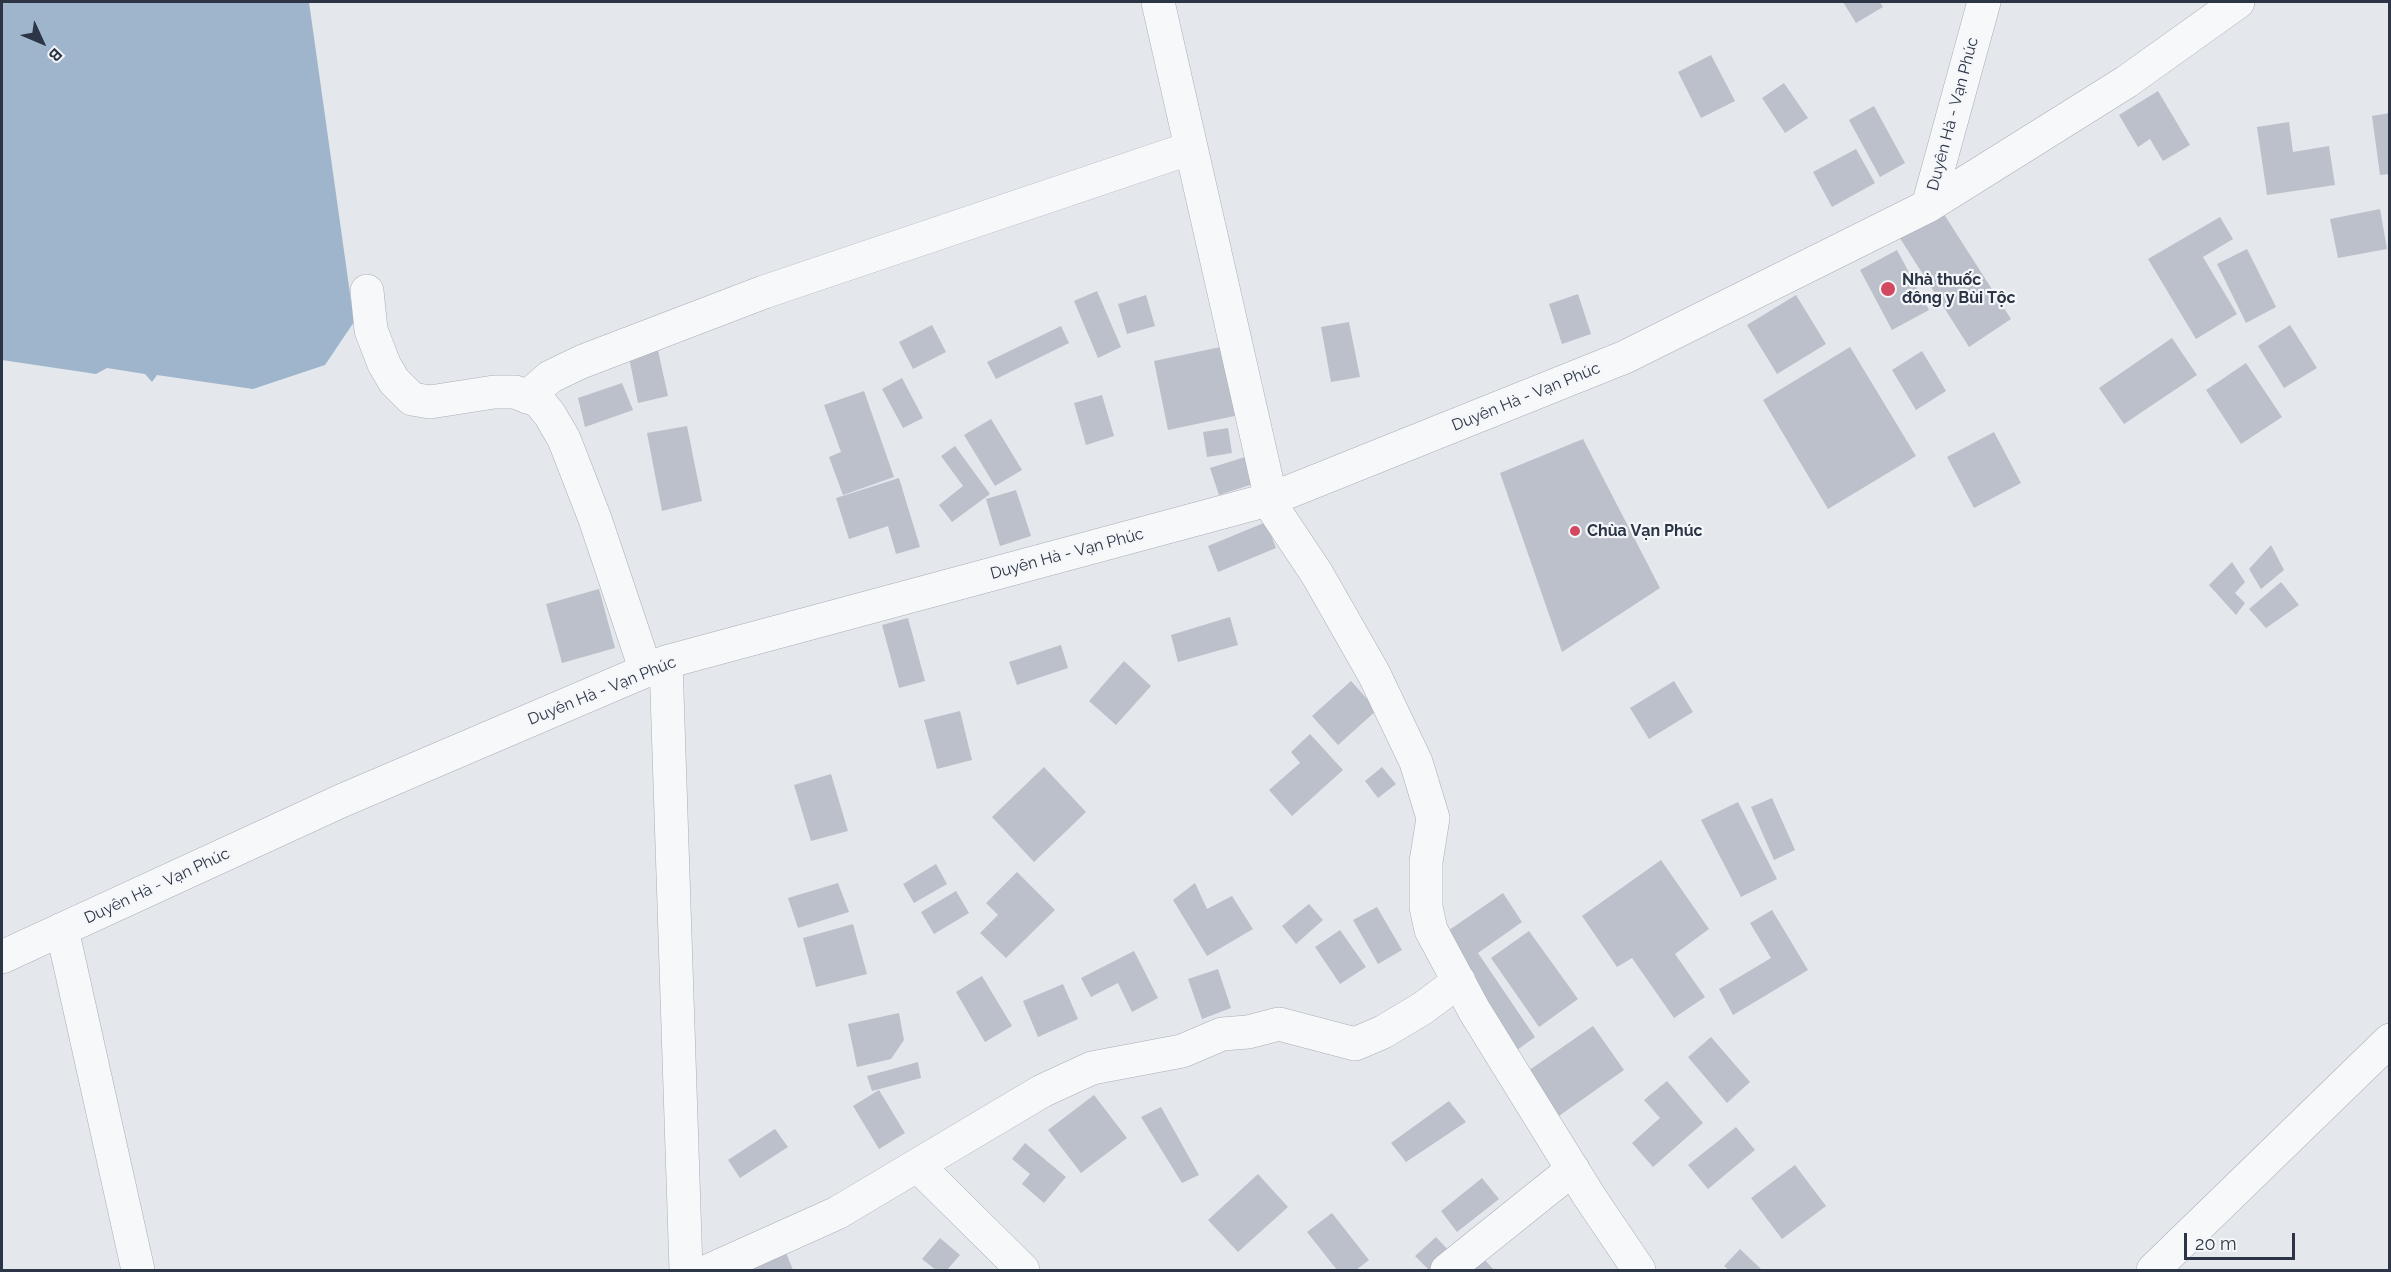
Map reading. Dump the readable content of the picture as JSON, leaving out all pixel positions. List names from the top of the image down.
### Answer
{
  "streets": {
    "street": ["Duyên Hà - Vạn Phúc"]
  },
  "places": ["Nhà thuốc đông y Bùi Tộc", "Chùa Vạn Phúc"],
  "scale_bar": "20 m",
  "north": "bottom right"
}
